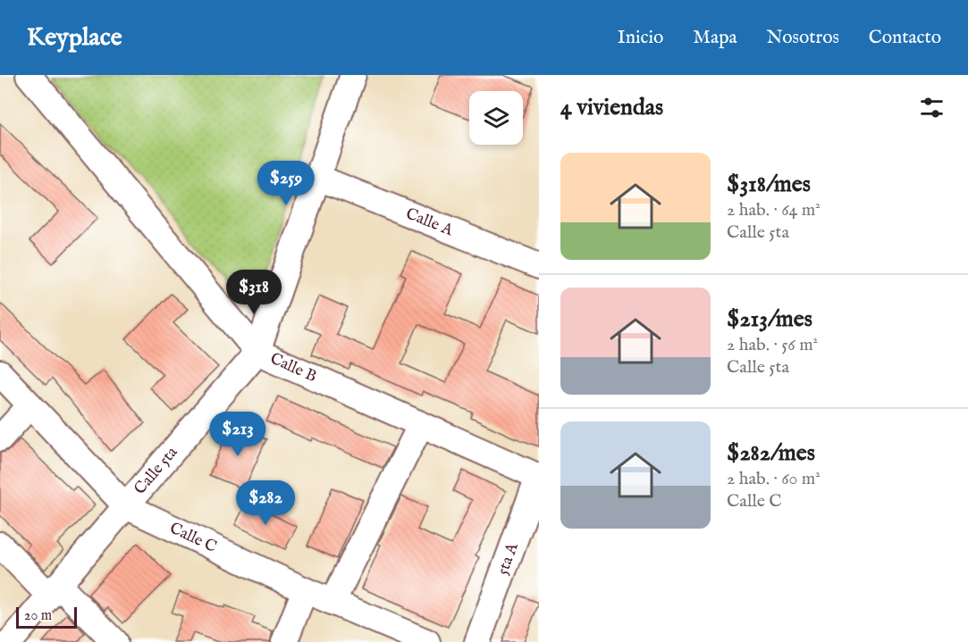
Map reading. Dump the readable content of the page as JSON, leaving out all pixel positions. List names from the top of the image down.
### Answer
{
  "streets": {
    "street": [
      "Calle A",
      "Calle B",
      "Calle 5ta",
      "Calle C",
      "5ta A"
    ]
  },
  "crossings": [
    ["Calle A", "Calle 5ta"],
    ["Calle B", "Calle 5ta"],
    ["Calle B", "5ta A"],
    ["Calle 5ta", "Calle C"]
  ],
  "scale_bar": "20 m",
  "page": {
    "header": "Keyplace",
    "nav": [
      "Inicio",
      "Mapa",
      "Nosotros",
      "Contacto"
    ],
    "heading": "4 viviendas",
    "list": [
      {
        "name": "$318/mes",
        "note": "2 hab. · 64 m² · Calle 5ta"
      },
      {
        "name": "$213/mes",
        "note": "2 hab. · 56 m² · Calle 5ta"
      },
      {
        "name": "$282/mes",
        "note": "2 hab. · 60 m² · Calle C"
      }
    ],
    "price": [
      "$259",
      "$318",
      "$213",
      "$282"
    ],
    "scale": "20 m"
  }
}
